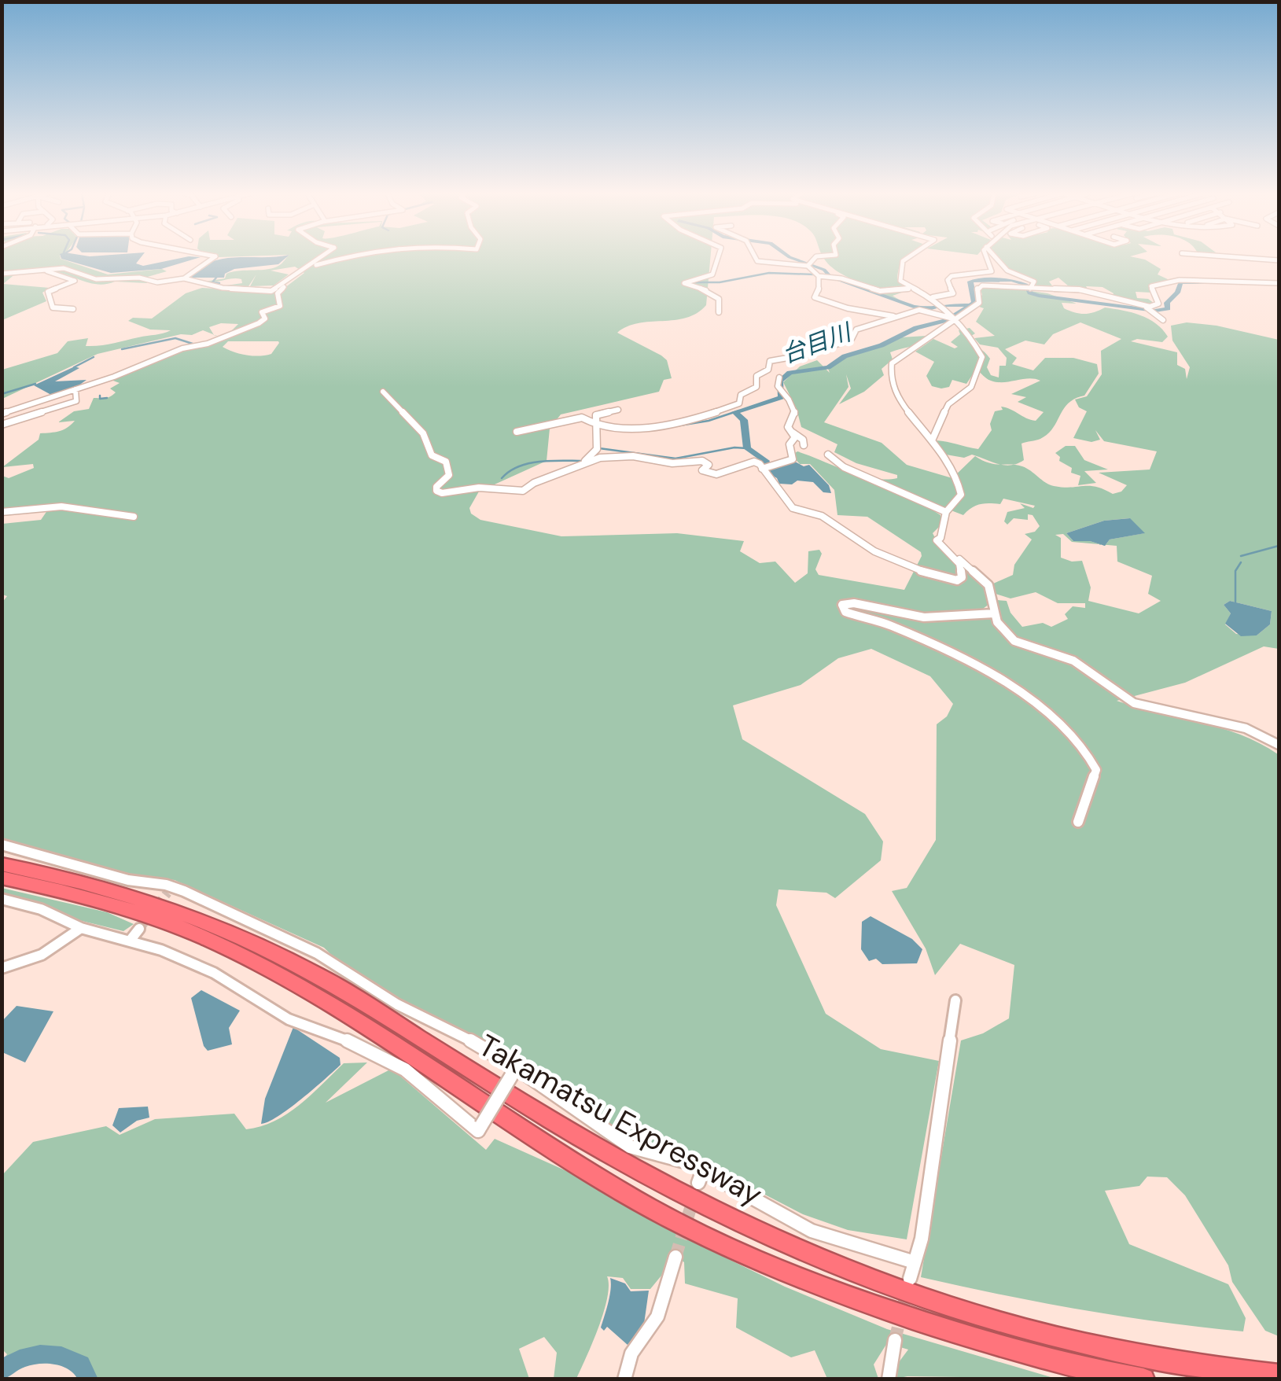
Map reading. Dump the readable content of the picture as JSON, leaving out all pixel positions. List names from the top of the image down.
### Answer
{
  "streets": {
    "highway": ["Takamatsu Expressway"]
  },
  "water": ["台目川"]
}
